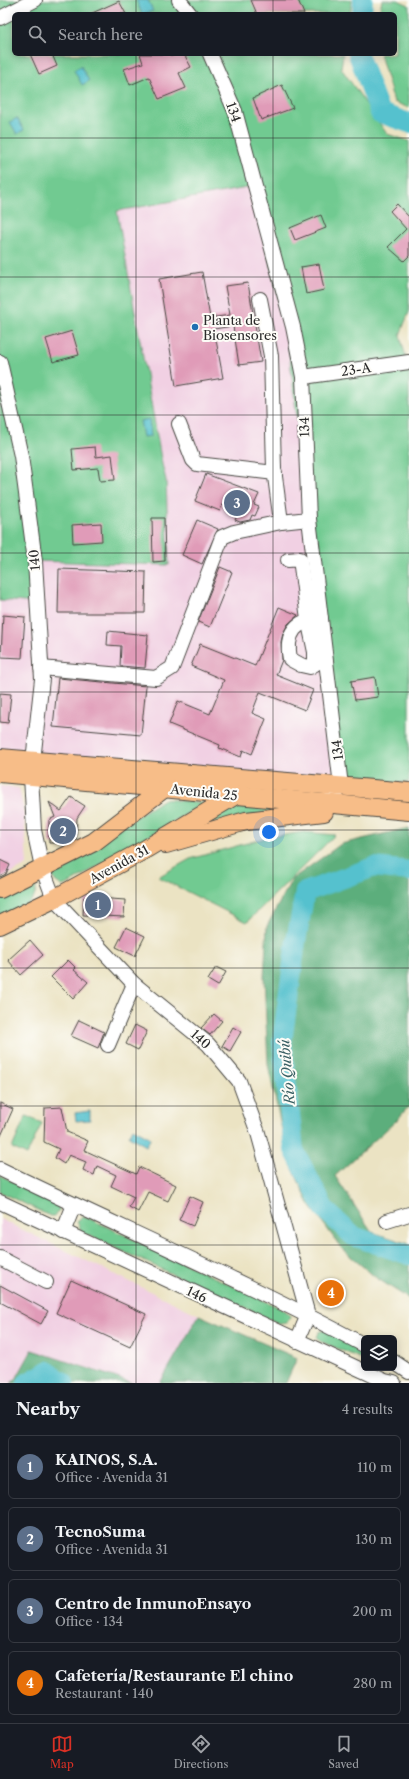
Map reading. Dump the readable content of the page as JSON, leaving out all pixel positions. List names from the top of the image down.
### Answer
{
  "streets": {
    "main road": ["Avenida 25", "Avenida 31"],
    "street": [
      "134",
      "23-A",
      "140",
      "146"
    ]
  },
  "crossings": [
    ["134", "23-A"],
    ["134", "Avenida 25"],
    ["140", "Avenida 25"],
    ["140", "Avenida 31"],
    ["Avenida 25", "Avenida 31"]
  ],
  "water": ["Río Quibú"],
  "places": ["Planta de Biosensores"],
  "page": {
    "search": "Search here",
    "pins": [
      "3",
      "2",
      "1",
      "4"
    ],
    "heading": ["Nearby", "4 results"],
    "list": [
      {
        "mark": "1",
        "name": "KAINOS, S.A.",
        "note": "Office · Avenida 31",
        "value": "110 m"
      },
      {
        "mark": "2",
        "name": "TecnoSuma",
        "note": "Office · Avenida 31",
        "value": "130 m"
      },
      {
        "mark": "3",
        "name": "Centro de InmunoEnsayo",
        "note": "Office · 134",
        "value": "200 m"
      },
      {
        "mark": "4",
        "name": "Cafetería/Restaurante El chino",
        "note": "Restaurant · 140",
        "value": "280 m"
      }
    ],
    "nav": ["Map", "Directions", "Saved"]
  }
}
